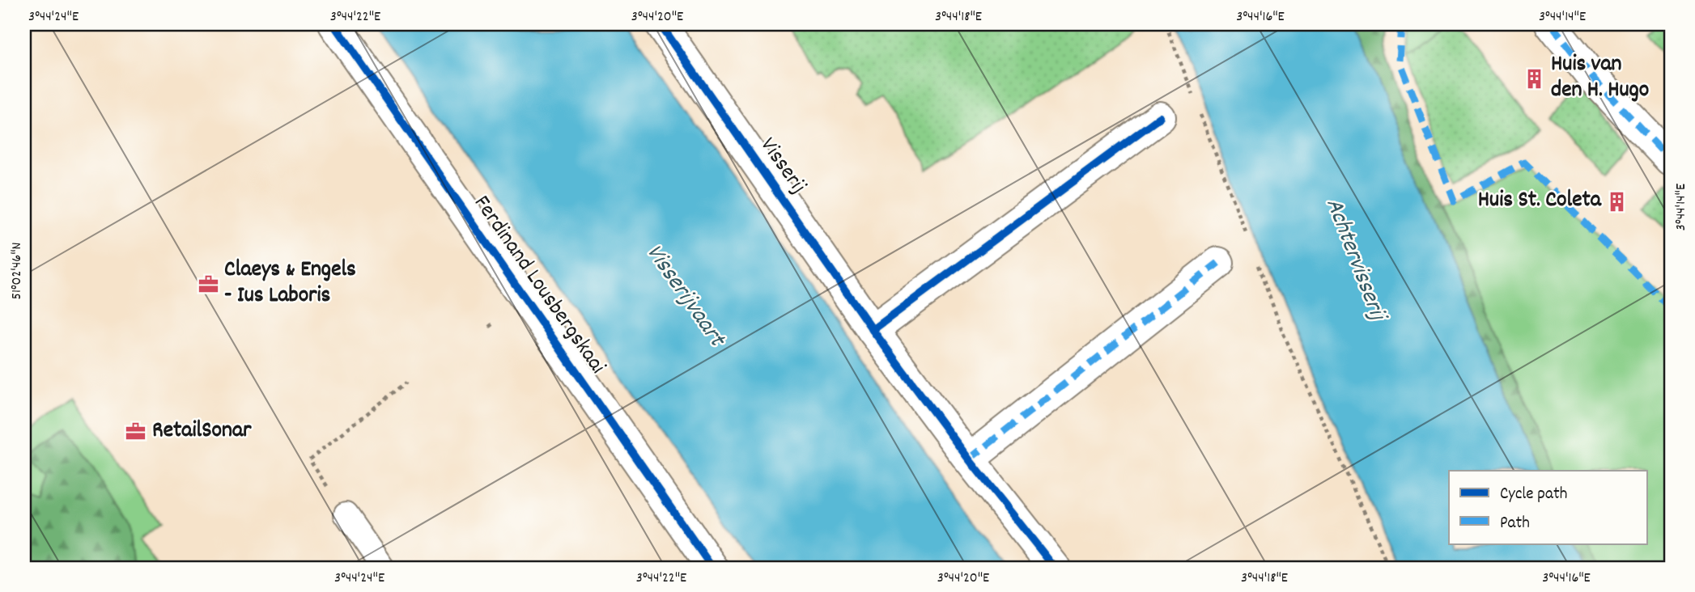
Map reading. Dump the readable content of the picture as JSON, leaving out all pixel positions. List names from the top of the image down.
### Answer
{
  "streets": {
    "street": ["Visserij", "Ferdinand Lousbergskaai"]
  },
  "water": ["Achtervisserij", "Visserijvaart"],
  "places": {
    "building": ["Huis van den H. Hugo", "Huis St. Coleta"],
    "office": ["Claeys & Engels - Ius Laboris", "RetailSonar"]
  },
  "legend": ["Cycle path", "Path"],
  "coordinates": [
    "3°44'24\"E",
    "3°44'22\"E",
    "3°44'20\"E",
    "3°44'18\"E",
    "3°44'16\"E",
    "3°44'14\"E",
    "51°02'46\"N"
  ]
}
